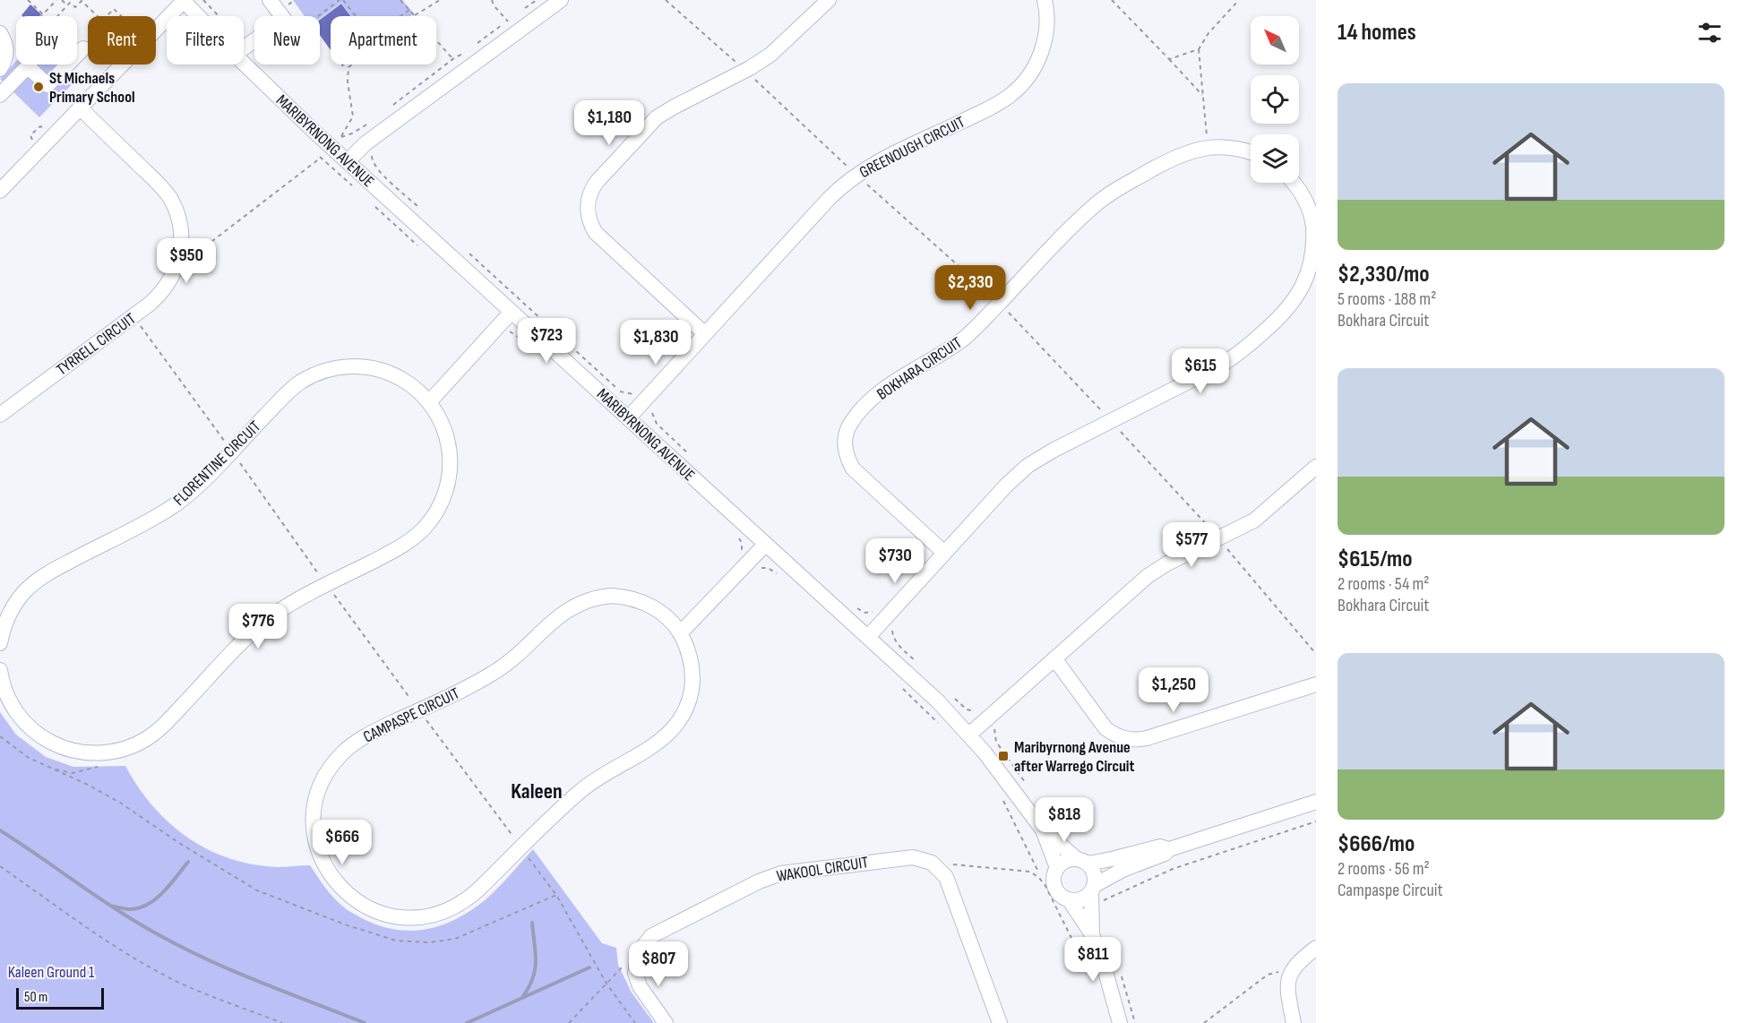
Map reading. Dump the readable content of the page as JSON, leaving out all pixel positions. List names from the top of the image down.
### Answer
{
  "streets": {
    "street": [
      "MARIBYRNONG AVENUE",
      "GREENOUGH CIRCUIT",
      "TYRRELL CIRCUIT",
      "BOKHARA CIRCUIT",
      "FLORENTINE CIRCUIT",
      "CAMPASPE CIRCUIT",
      "WAKOOL CIRCUIT"
    ]
  },
  "crossings": [
    ["MARIBYRNONG AVENUE", "GREENOUGH CIRCUIT"]
  ],
  "districts": ["Kaleen"],
  "parks": ["Kaleen Ground 1"],
  "places": {
    "other": ["St Michaels Primary School"],
    "transit": ["Maribyrnong Avenue after Warrego Circuit"]
  },
  "scale_bar": "50 m",
  "north": "top left",
  "page": {
    "heading": "14 homes",
    "chip": [
      "Buy",
      "Rent",
      "Filters",
      "New",
      "Apartment"
    ],
    "list": [
      {
        "name": "$2,330/mo",
        "note": "5 rooms · 188 m² · Bokhara Circuit"
      },
      {
        "name": "$615/mo",
        "note": "2 rooms · 54 m² · Bokhara Circuit"
      },
      {
        "name": "$666/mo",
        "note": "2 rooms · 56 m² · Campaspe Circuit"
      }
    ],
    "price": [
      "$1,180",
      "$950",
      "$2,330",
      "$723",
      "$1,830",
      "$615",
      "$577",
      "$730",
      "$776",
      "$1,250",
      "$818",
      "$666",
      "$811",
      "$807"
    ],
    "scale": "50 m"
  }
}
